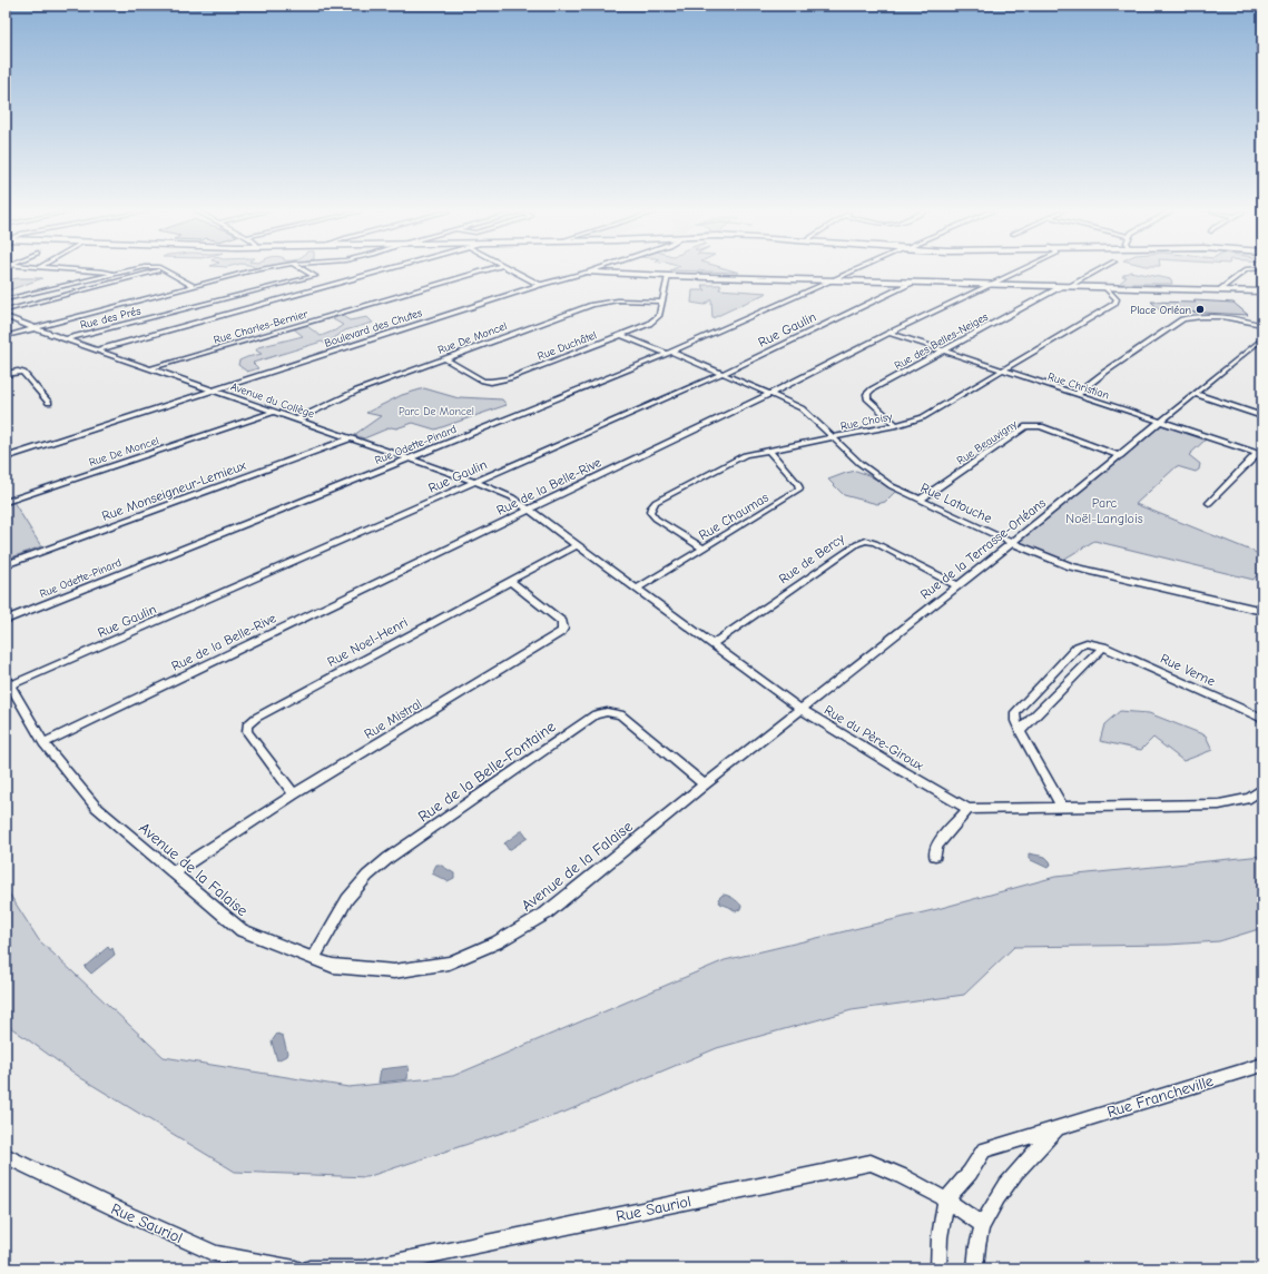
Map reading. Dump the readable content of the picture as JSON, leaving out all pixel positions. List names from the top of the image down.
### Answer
{
  "streets": {
    "street": [
      "Rue des Prés",
      "Rue Charles-Bernier",
      "Boulevard des Chutes",
      "Rue Gaulin",
      "Rue De Moncel",
      "Rue des Belles-Neiges",
      "Rue Duchâtel",
      "Rue Christian",
      "Avenue du Collège",
      "Rue Choisy",
      "Rue Beauvigny",
      "Rue Odette-Pinard",
      "Rue de la Belle-Rive",
      "Rue Monseigneur-Lemieux",
      "Rue Latouche",
      "Rue Chaumas",
      "Rue de la Terrasse-Orléans",
      "Rue de Bercy",
      "Rue Noel-Henri",
      "Rue Verne",
      "Rue Mistral",
      "Rue du Père-Giroux",
      "Rue de la Belle-Fontaine",
      "Avenue de la Falaise",
      "Rue Francheville",
      "Rue Sauriol"
    ]
  },
  "crossings": [
    ["Rue des Prés", "Avenue du Collège"],
    ["Rue Charles-Bernier", "Avenue du Collège"],
    ["Boulevard des Chutes", "Rue Gaulin"],
    ["Boulevard des Chutes", "Rue des Belles-Neiges"],
    ["Boulevard des Chutes", "Rue Duchâtel"],
    ["Boulevard des Chutes", "Avenue du Collège"],
    ["Boulevard des Chutes", "Rue Choisy"],
    ["Boulevard des Chutes", "Rue Odette-Pinard"],
    ["Boulevard des Chutes", "Rue de la Belle-Rive"],
    ["Rue Gaulin", "Avenue du Collège"],
    ["Rue Gaulin", "Rue Latouche"],
    ["Rue Gaulin", "Avenue de la Falaise"],
    ["Rue De Moncel", "Rue Duchâtel"],
    ["Rue De Moncel", "Avenue du Collège"],
    ["Rue des Belles-Neiges", "Rue Christian"],
    ["Rue des Belles-Neiges", "Rue Choisy"],
    ["Rue Duchâtel", "Rue Latouche"],
    ["Rue Christian", "Rue Choisy"],
    ["Rue Christian", "Rue de la Belle-Rive"],
    ["Rue Christian", "Rue de la Terrasse-Orléans"],
    ["Avenue du Collège", "Rue Odette-Pinard"],
    ["Avenue du Collège", "Rue de la Belle-Rive"],
    ["Avenue du Collège", "Rue Monseigneur-Lemieux"],
    ["Avenue du Collège", "Rue du Père-Giroux"],
    ["Rue Choisy", "Rue Latouche"],
    ["Rue Choisy", "Rue Chaumas"],
    ["Rue Beauvigny", "Rue Latouche"],
    ["Rue Beauvigny", "Rue de la Terrasse-Orléans"],
    ["Rue Odette-Pinard", "Rue Latouche"],
    ["Rue de la Belle-Rive", "Rue Latouche"],
    ["Rue de la Belle-Rive", "Rue du Père-Giroux"],
    ["Rue de la Belle-Rive", "Avenue de la Falaise"],
    ["Rue Latouche", "Rue de la Terrasse-Orléans"],
    ["Rue Chaumas", "Rue du Père-Giroux"],
    ["Rue de la Terrasse-Orléans", "Rue de Bercy"],
    ["Rue de la Terrasse-Orléans", "Rue du Père-Giroux"],
    ["Rue de la Terrasse-Orléans", "Avenue de la Falaise"],
    ["Rue de Bercy", "Rue du Père-Giroux"],
    ["Rue Noel-Henri", "Rue Mistral"],
    ["Rue Noel-Henri", "Rue du Père-Giroux"],
    ["Rue Mistral", "Avenue de la Falaise"],
    ["Rue du Père-Giroux", "Avenue de la Falaise"],
    ["Rue de la Belle-Fontaine", "Avenue de la Falaise"],
    ["Rue Francheville", "Rue Sauriol"]
  ],
  "parks": ["Parc De Moncel", "Parc Noël-Langlois"],
  "places": ["Place Orléan"]
}
